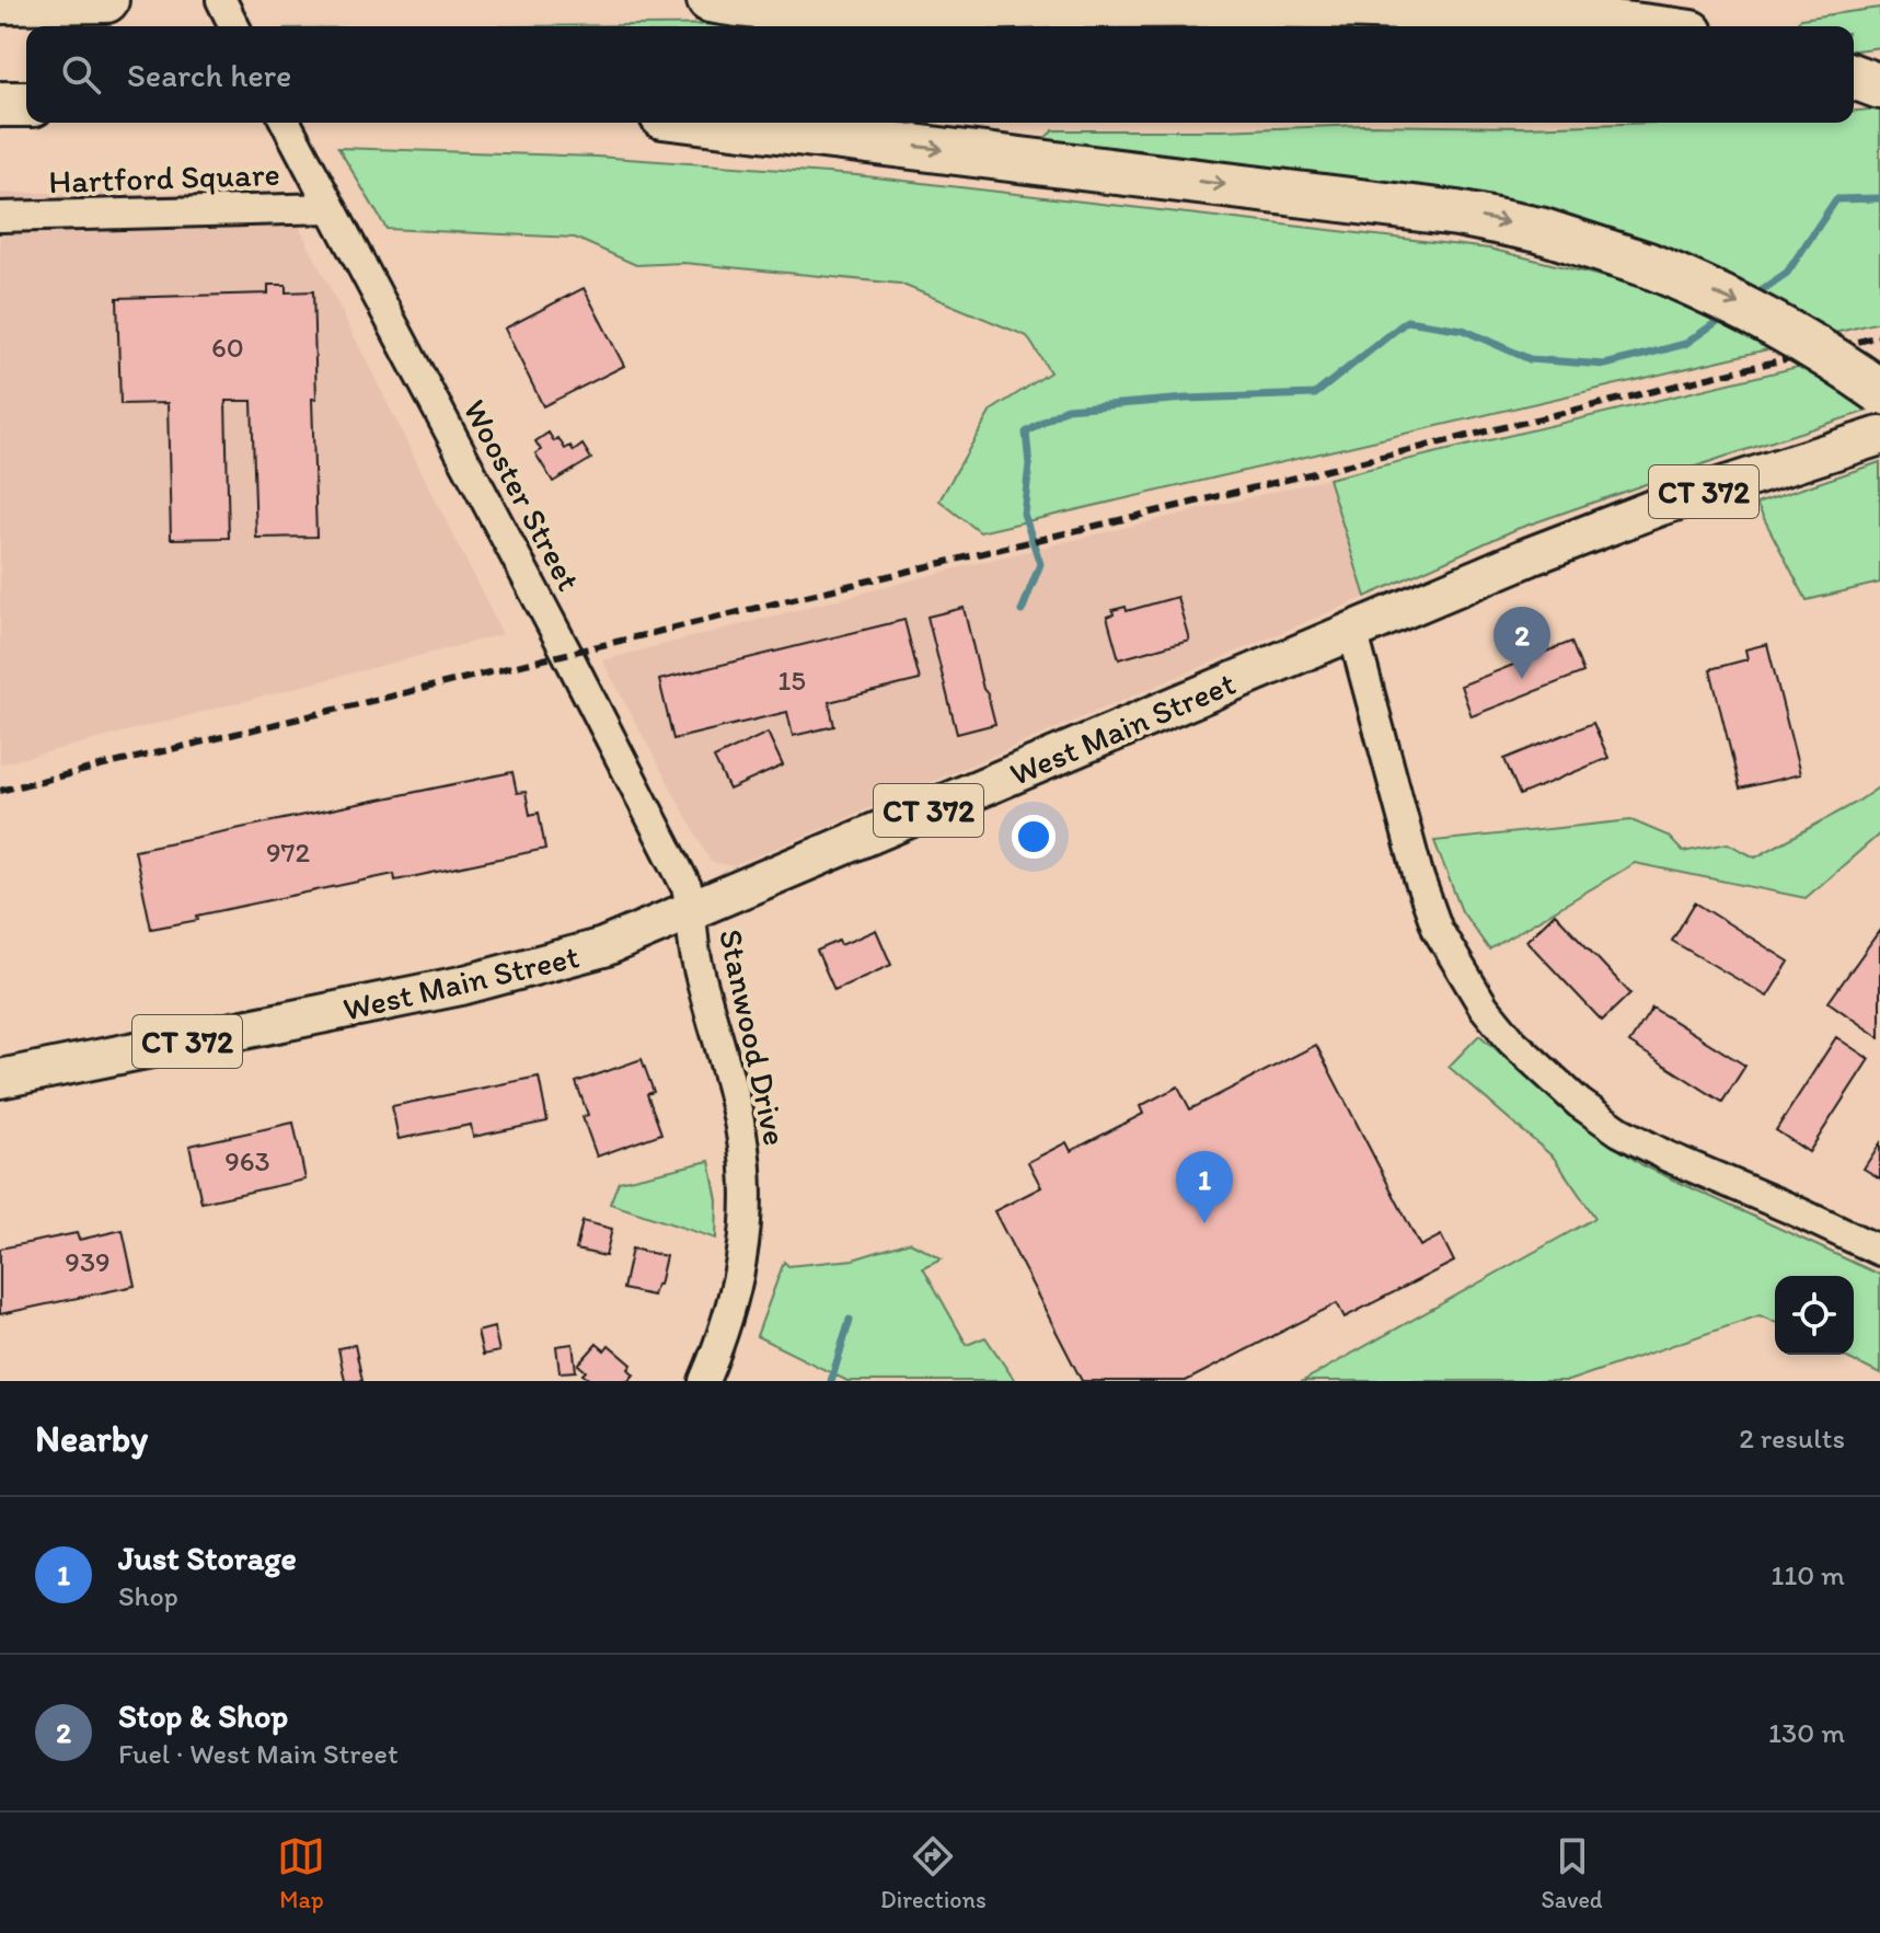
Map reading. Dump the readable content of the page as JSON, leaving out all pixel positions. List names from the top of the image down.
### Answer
{
  "streets": {
    "main road": ["CT 372", "West Main Street"],
    "street": ["Hartford Square", "Wooster Street", "Stanwood Drive"]
  },
  "crossings": [
    ["Hartford Square", "Wooster Street"],
    ["Wooster Street", "West Main Street"],
    ["Wooster Street", "Stanwood Drive"],
    ["West Main Street", "Stanwood Drive"]
  ],
  "house_numbers": [
    "60",
    "15",
    "972",
    "963",
    "939"
  ],
  "page": {
    "search": "Search here",
    "pins": ["2", "1"],
    "heading": ["Nearby", "2 results"],
    "list": [
      {
        "mark": "1",
        "name": "Just Storage",
        "note": "Shop",
        "value": "110 m"
      },
      {
        "mark": "2",
        "name": "Stop & Shop",
        "note": "Fuel · West Main Street",
        "value": "130 m"
      }
    ],
    "nav": ["Map", "Directions", "Saved"]
  }
}
